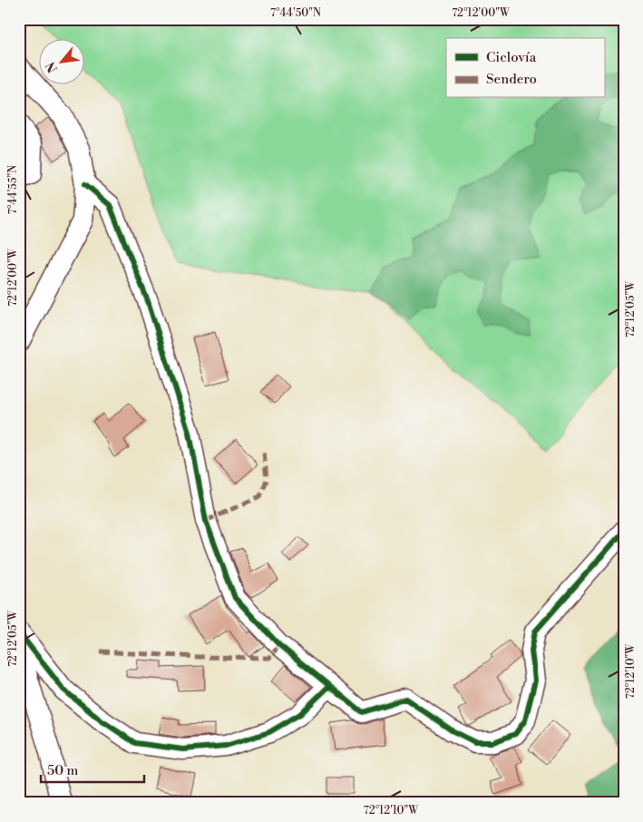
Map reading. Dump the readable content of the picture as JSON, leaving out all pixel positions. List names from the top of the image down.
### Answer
{
  "legend": ["Ciclovía", "Sendero"],
  "scale_bar": "50 m",
  "north": "bottom left",
  "coordinates": [
    "7°44'50\"N",
    "72°12'00\"W",
    "7°44'55\"N",
    "72°12'05\"W",
    "72°12'10\"W"
  ]
}
